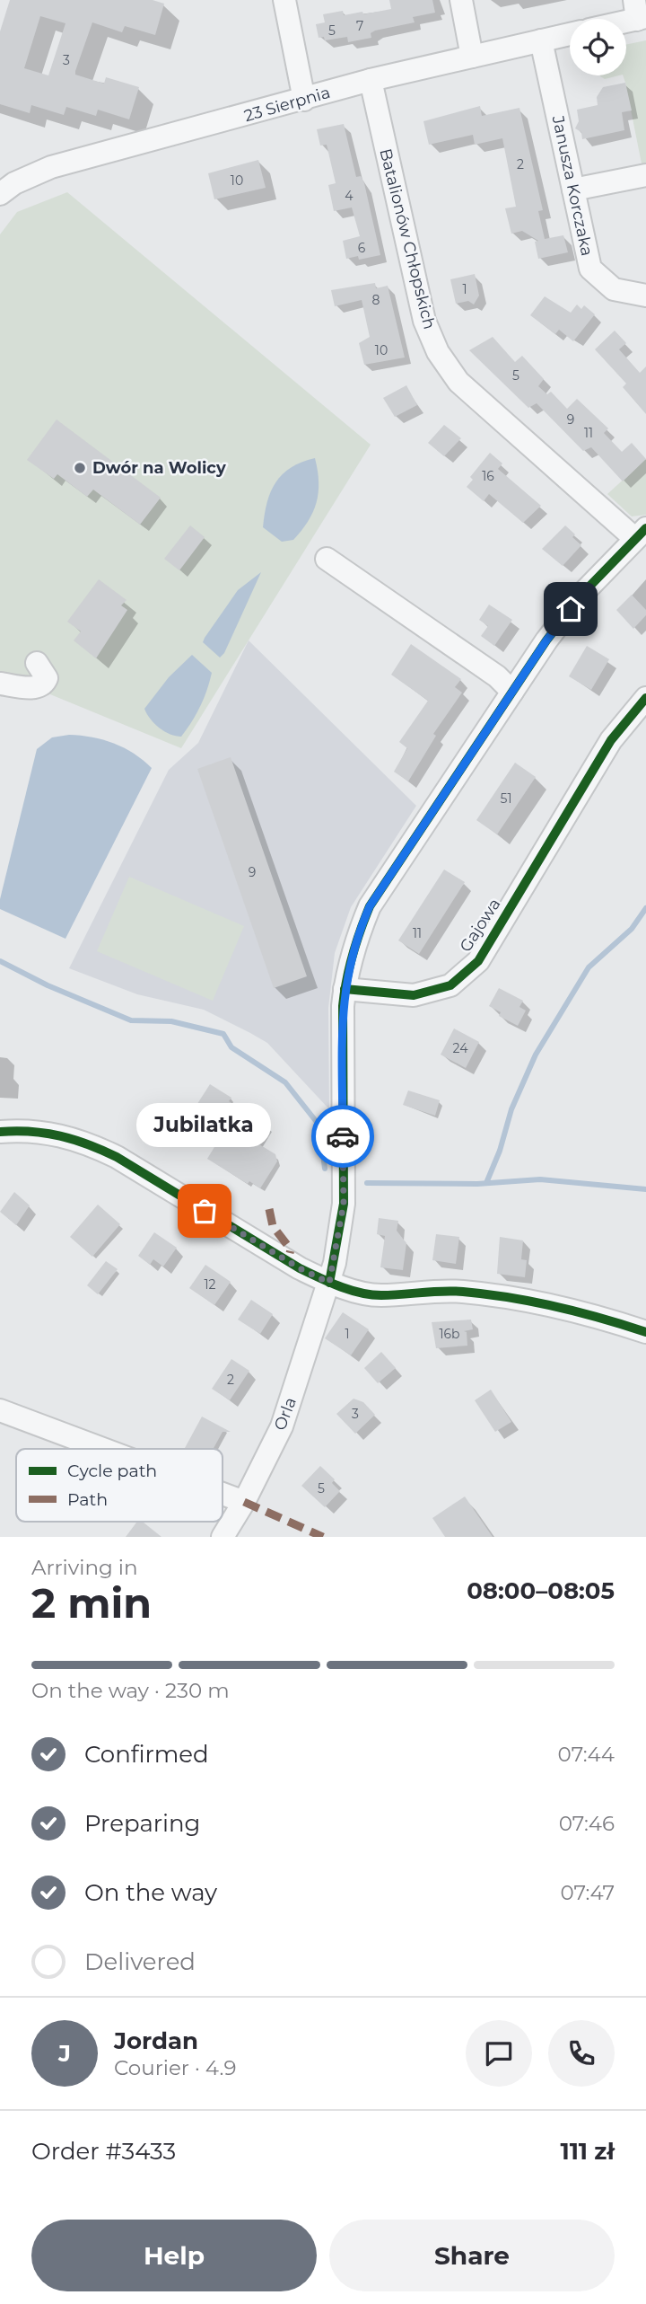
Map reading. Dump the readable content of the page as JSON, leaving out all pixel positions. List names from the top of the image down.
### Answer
{
  "streets": {
    "street": [
      "23 Sierpnia",
      "Janusza Korczaka",
      "Batalionów Chłopskich",
      "Gajowa",
      "Orla"
    ]
  },
  "crossings": [
    ["23 Sierpnia", "Janusza Korczaka"],
    ["23 Sierpnia", "Batalionów Chłopskich"]
  ],
  "places": ["Dwór na Wolicy", "Jubilatka"],
  "house_numbers": [
    "7",
    "5",
    "3",
    "2",
    "10",
    "4",
    "6",
    "1",
    "8",
    "10",
    "5",
    "9",
    "11",
    "16",
    "51",
    "9",
    "11",
    "24",
    "12",
    "1",
    "16b",
    "2",
    "3",
    "5"
  ],
  "legend": ["Cycle path", "Path"],
  "page": {
    "bubble": "Jubilatka",
    "heading": ["2 min", "Arriving in", "08:00–08:05"],
    "panel": [
      "Jordan",
      "Courier · 4.9",
      "Order #3433",
      "111 zł"
    ],
    "bar": "On the way · 230 m",
    "list": [
      ["Confirmed", "07:44"],
      ["Preparing", "07:46"],
      ["On the way", "07:47"],
      "Delivered"
    ],
    "round": "J",
    "buttons": ["Help", "Share"]
  }
}
